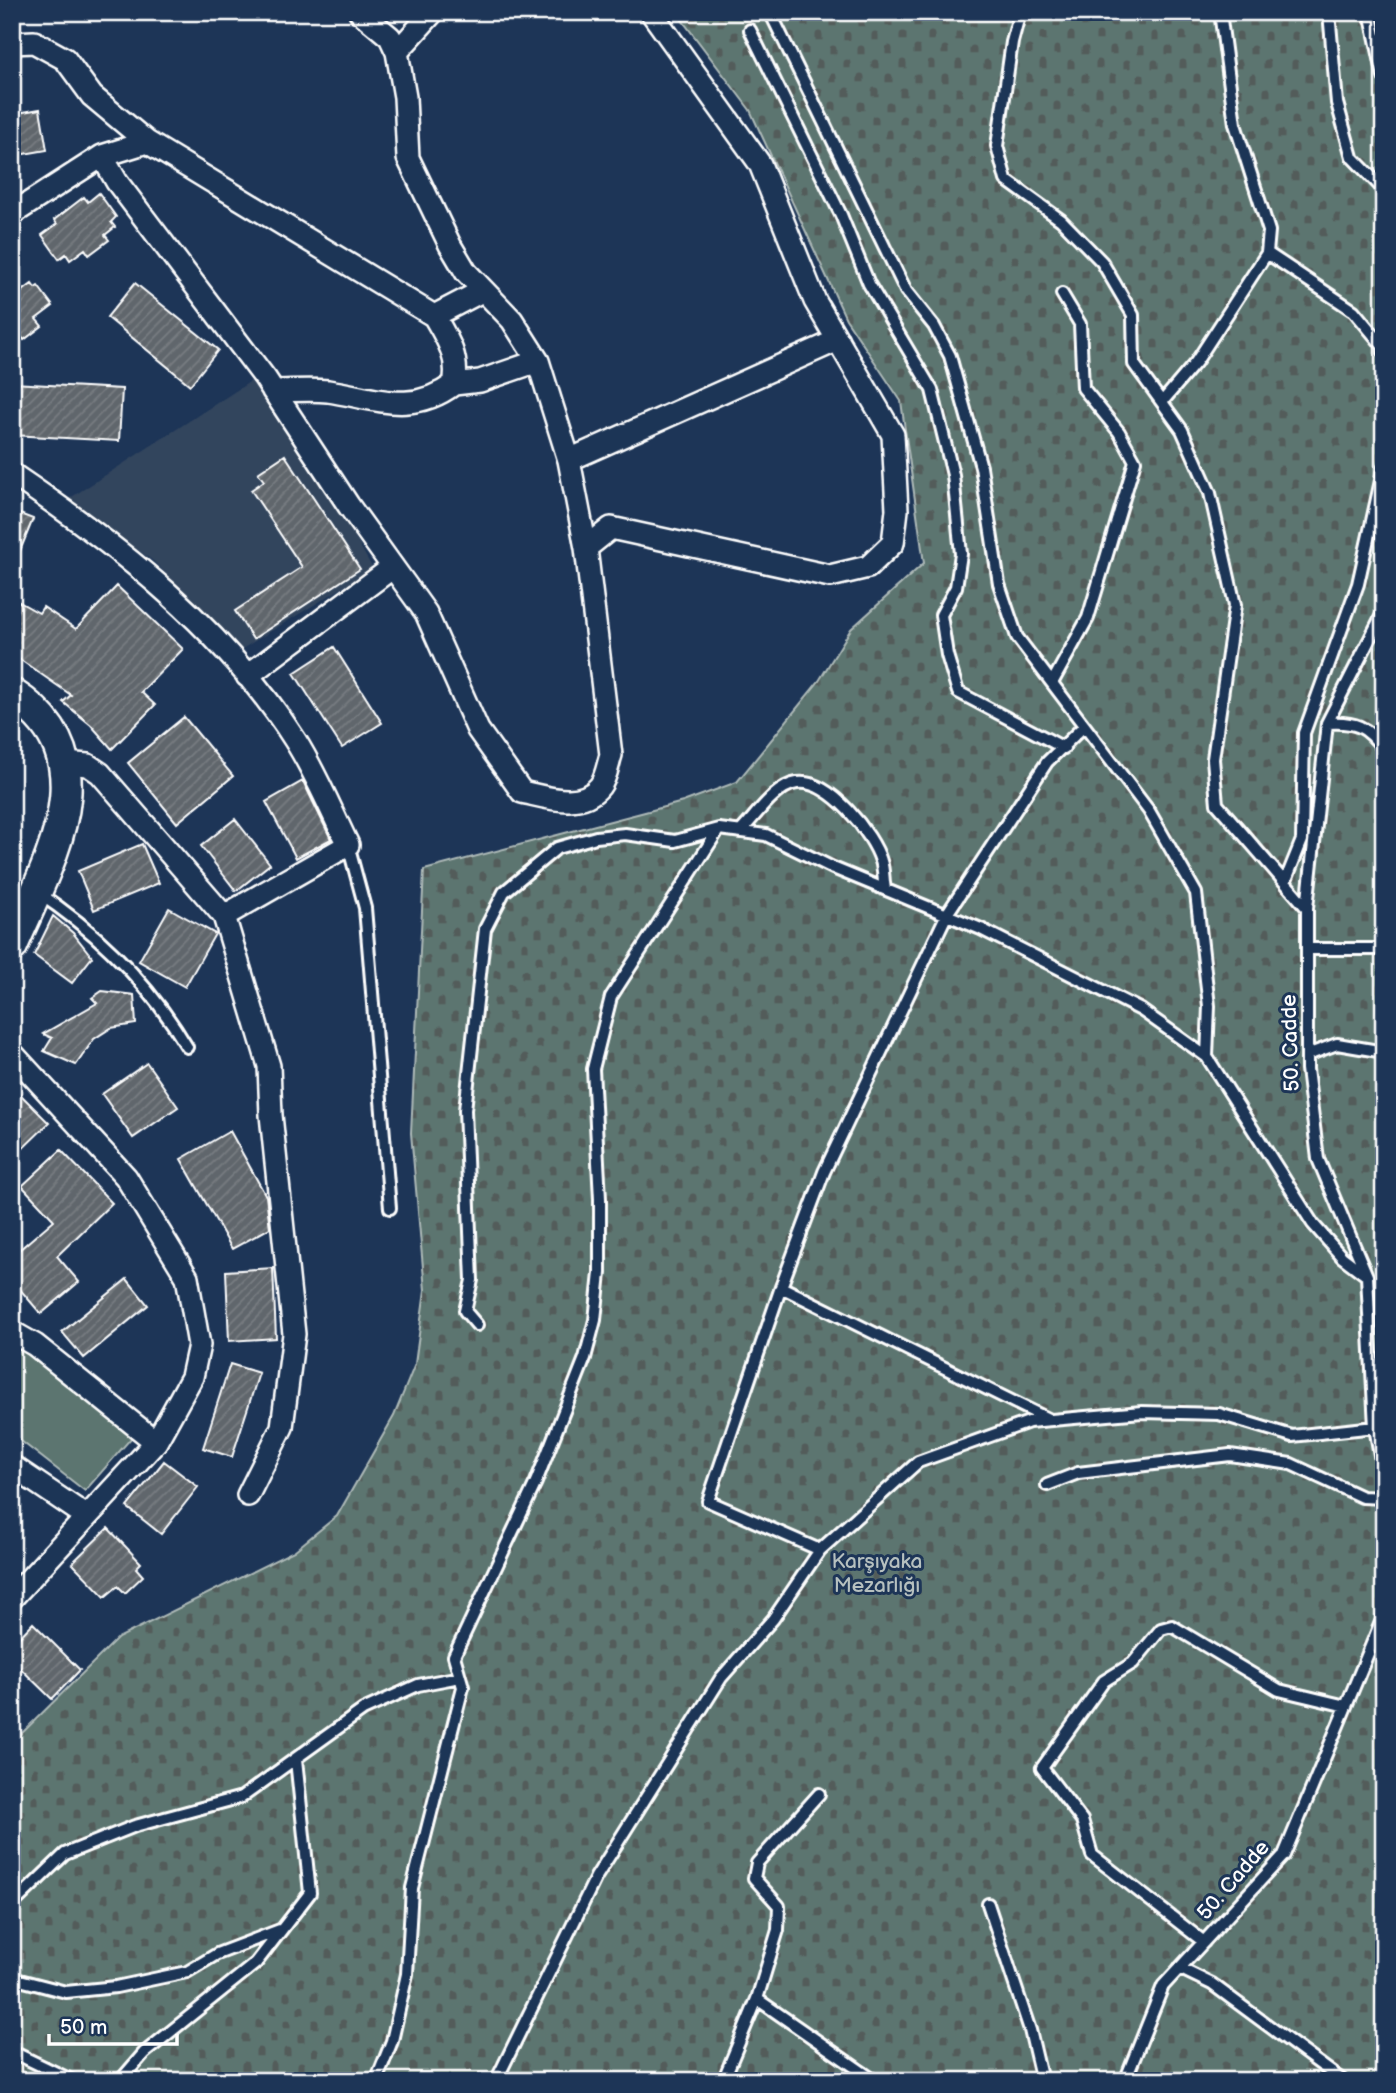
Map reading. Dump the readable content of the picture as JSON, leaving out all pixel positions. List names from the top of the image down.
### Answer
{
  "streets": {
    "lane": ["50. Cadde"]
  },
  "parks": ["Karşıyaka Mezarlığı"],
  "scale_bar": "50 m"
}
